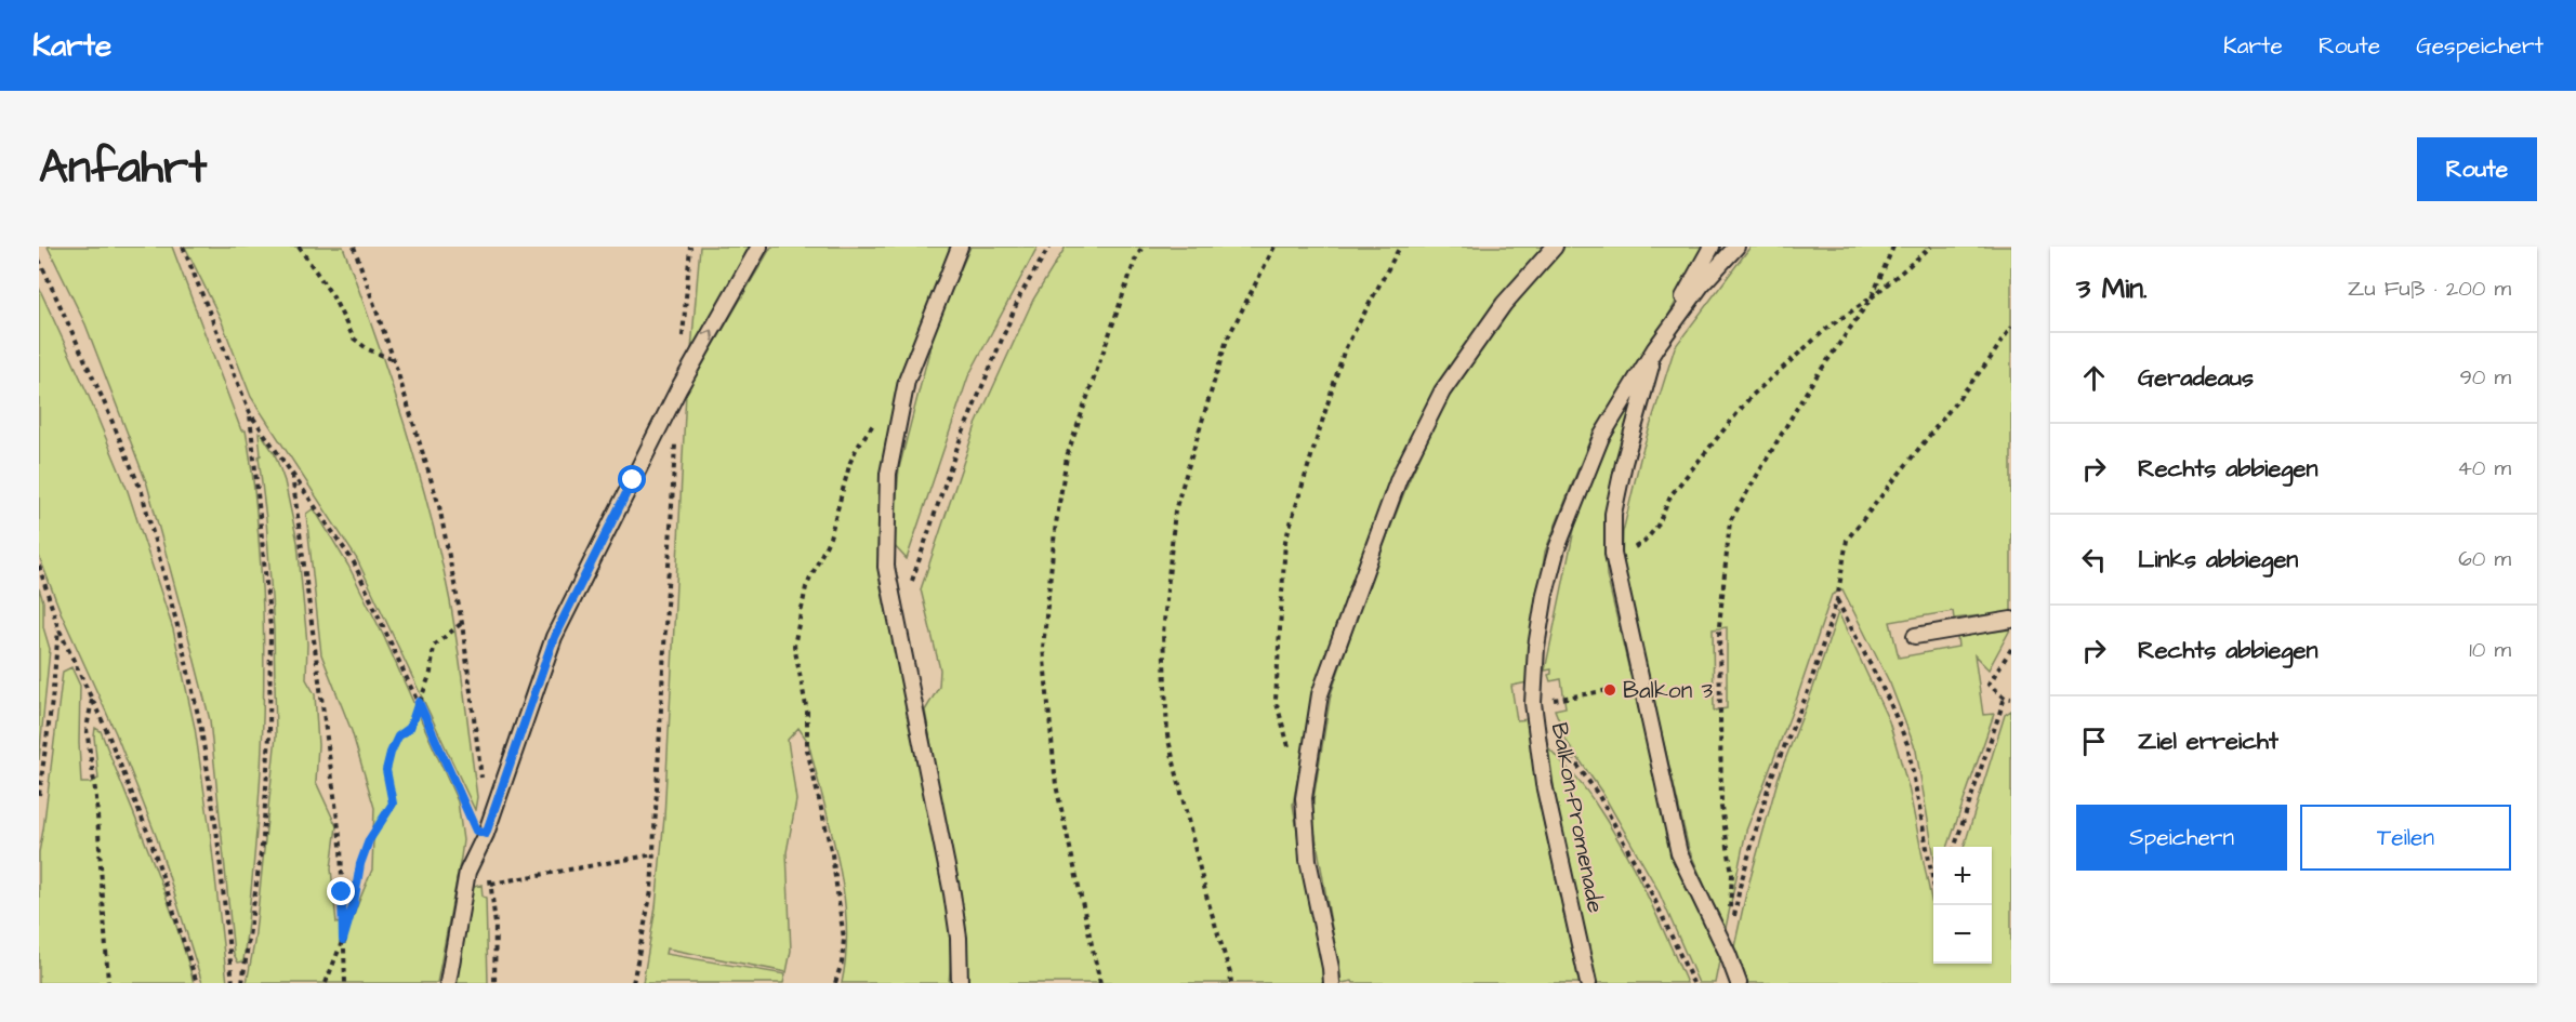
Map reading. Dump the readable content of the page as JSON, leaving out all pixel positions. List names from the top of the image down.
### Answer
{
  "streets": {
    "lane": ["Balkon-Promenade"]
  },
  "places": ["Balkon 3"],
  "page": {
    "header": "Karte",
    "nav": ["Karte", "Route", "Gespeichert"],
    "title": "Anfahrt",
    "buttons": [
      "Route",
      ["Speichern", "Teilen"]
    ],
    "heading": ["3 Min.", "Zu Fuß · 200 m"],
    "list": [
      ["Geradeaus", "90 m"],
      ["Rechts abbiegen", "40 m"],
      ["Links abbiegen", "60 m"],
      ["Rechts abbiegen", "10 m"],
      "Ziel erreicht"
    ],
    "map_buttons": ["+", "−"]
  }
}
